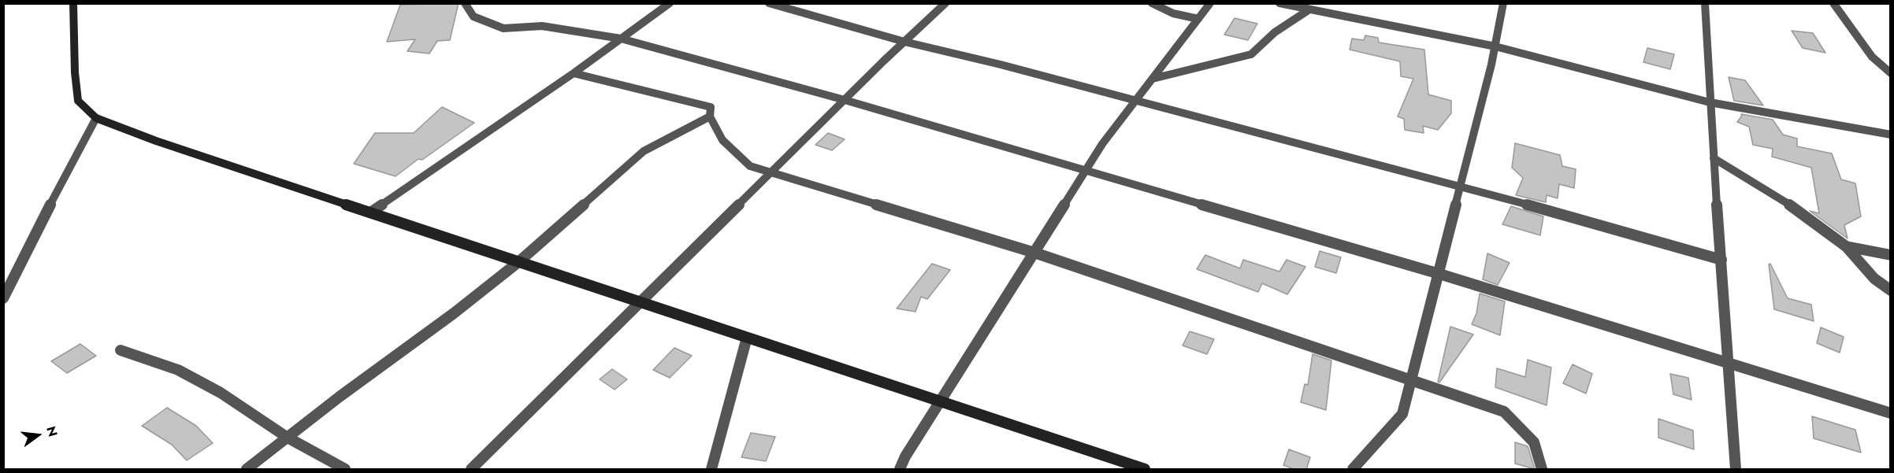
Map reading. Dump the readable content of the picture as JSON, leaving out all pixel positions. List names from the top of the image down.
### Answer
{
  "north": "right"
}
